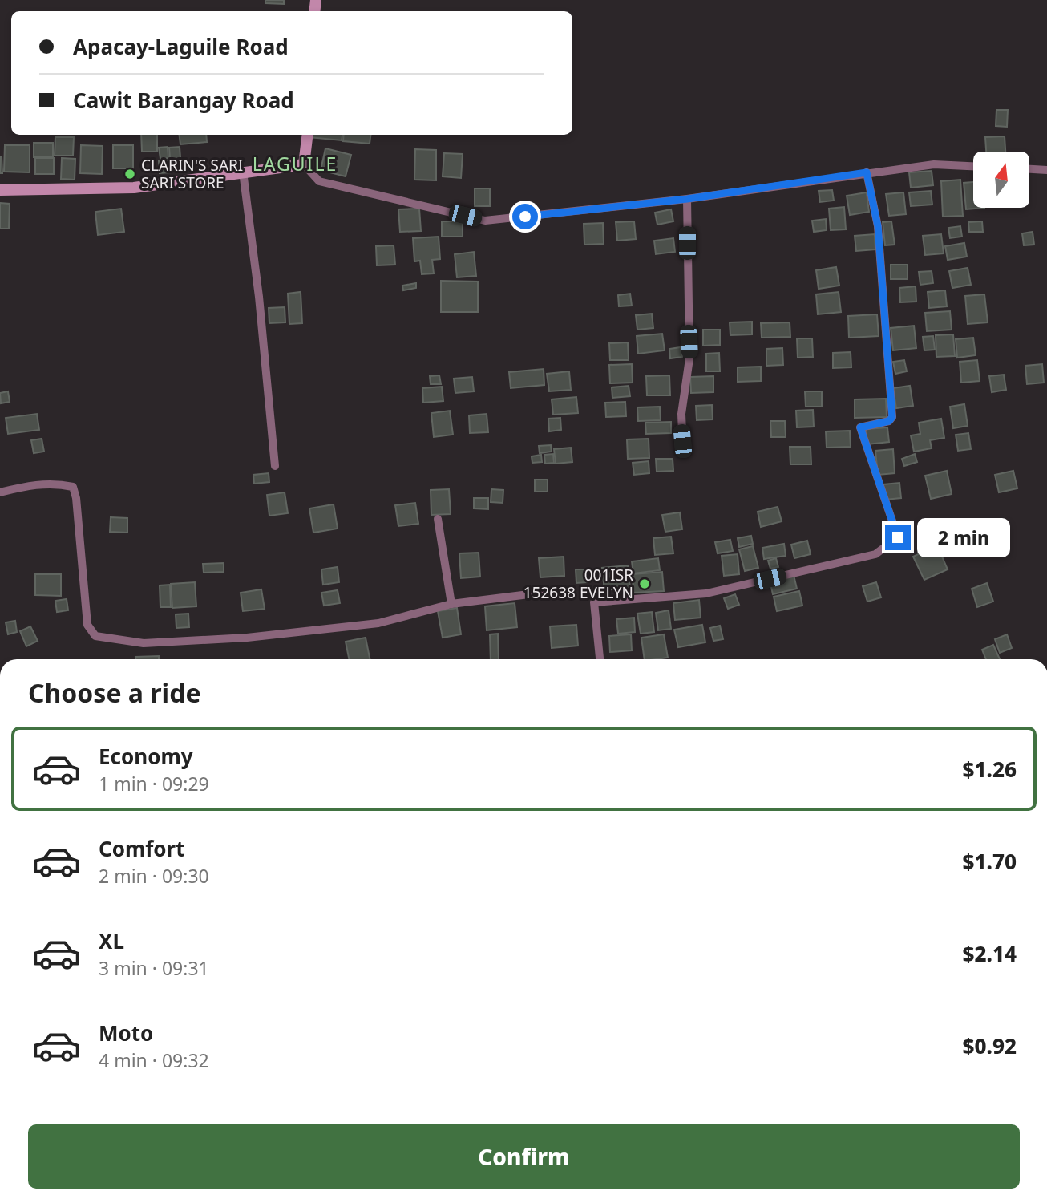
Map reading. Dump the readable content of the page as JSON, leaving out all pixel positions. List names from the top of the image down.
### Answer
{
  "districts": ["LAGUILE"],
  "places": ["CLARIN'S SARI SARI STORE", "001ISR 152638 EVELYN"],
  "north": "top",
  "page": {
    "banner": ["Apacay-Laguile Road", "Cawit Barangay Road"],
    "bubble": "2 min",
    "heading": "Choose a ride",
    "list": [
      {
        "name": "Economy",
        "note": "1 min · 09:29",
        "value": "$1.26"
      },
      {
        "name": "Comfort",
        "note": "2 min · 09:30",
        "value": "$1.70"
      },
      {
        "name": "XL",
        "note": "3 min · 09:31",
        "value": "$2.14"
      },
      {
        "name": "Moto",
        "note": "4 min · 09:32",
        "value": "$0.92"
      }
    ],
    "buttons": "Confirm"
  }
}
